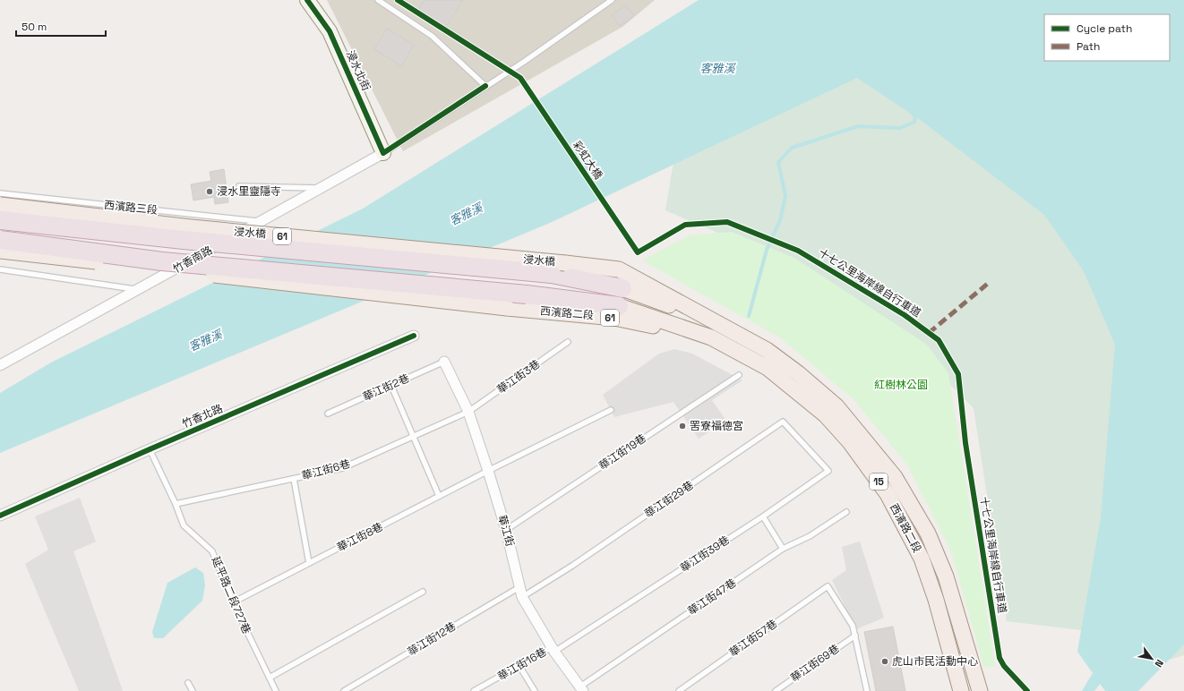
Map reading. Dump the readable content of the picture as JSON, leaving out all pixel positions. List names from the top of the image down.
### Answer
{
  "streets": {
    "highway": ["浸水橋", "61"],
    "main road": ["西濱路二段", "15"],
    "street": [
      "浸水北街",
      "竹香南路",
      "竹香北路",
      "華江街"
    ],
    "lane": [
      "西濱路三段",
      "華江街3巷",
      "華江街2巷",
      "華江街19巷",
      "華江街6巷",
      "華江街29巷",
      "華江街8巷",
      "華江街39巷",
      "延平路二段727巷",
      "華江街47巷",
      "華江街57巷",
      "華江街12巷",
      "華江街69巷",
      "華江街16巷"
    ],
    "cycle path": ["彩虹大橋"]
  },
  "crossings": [
    ["浸水北街", "竹香南路"],
    ["西濱路三段", "竹香南路"],
    ["浸水橋", "西濱路二段"],
    ["61", "西濱路二段"],
    ["華江街3巷", "華江街6巷"],
    ["華江街3巷", "華江街"],
    ["華江街2巷", "華江街"],
    ["竹香北路", "延平路二段727巷"],
    ["華江街19巷", "華江街"],
    ["華江街6巷", "華江街"],
    ["華江街6巷", "延平路二段727巷"],
    ["華江街29巷", "華江街"],
    ["華江街29巷", "華江街39巷"],
    ["華江街", "華江街8巷"],
    ["華江街", "華江街39巷"],
    ["華江街", "華江街47巷"],
    ["華江街", "華江街12巷"],
    ["華江街", "華江街16巷"],
    ["華江街8巷", "延平路二段727巷"],
    ["華江街39巷", "華江街16巷"],
    ["華江街57巷", "華江街69巷"]
  ],
  "water": ["客雅溪"],
  "parks": ["紅樹林公園"],
  "places": ["浸水里靈隱寺", "罟寮福德宮", "虎山市民活動中心"],
  "legend": ["Cycle path", "Path"],
  "scale_bar": "50 m",
  "north": "bottom right"
}
